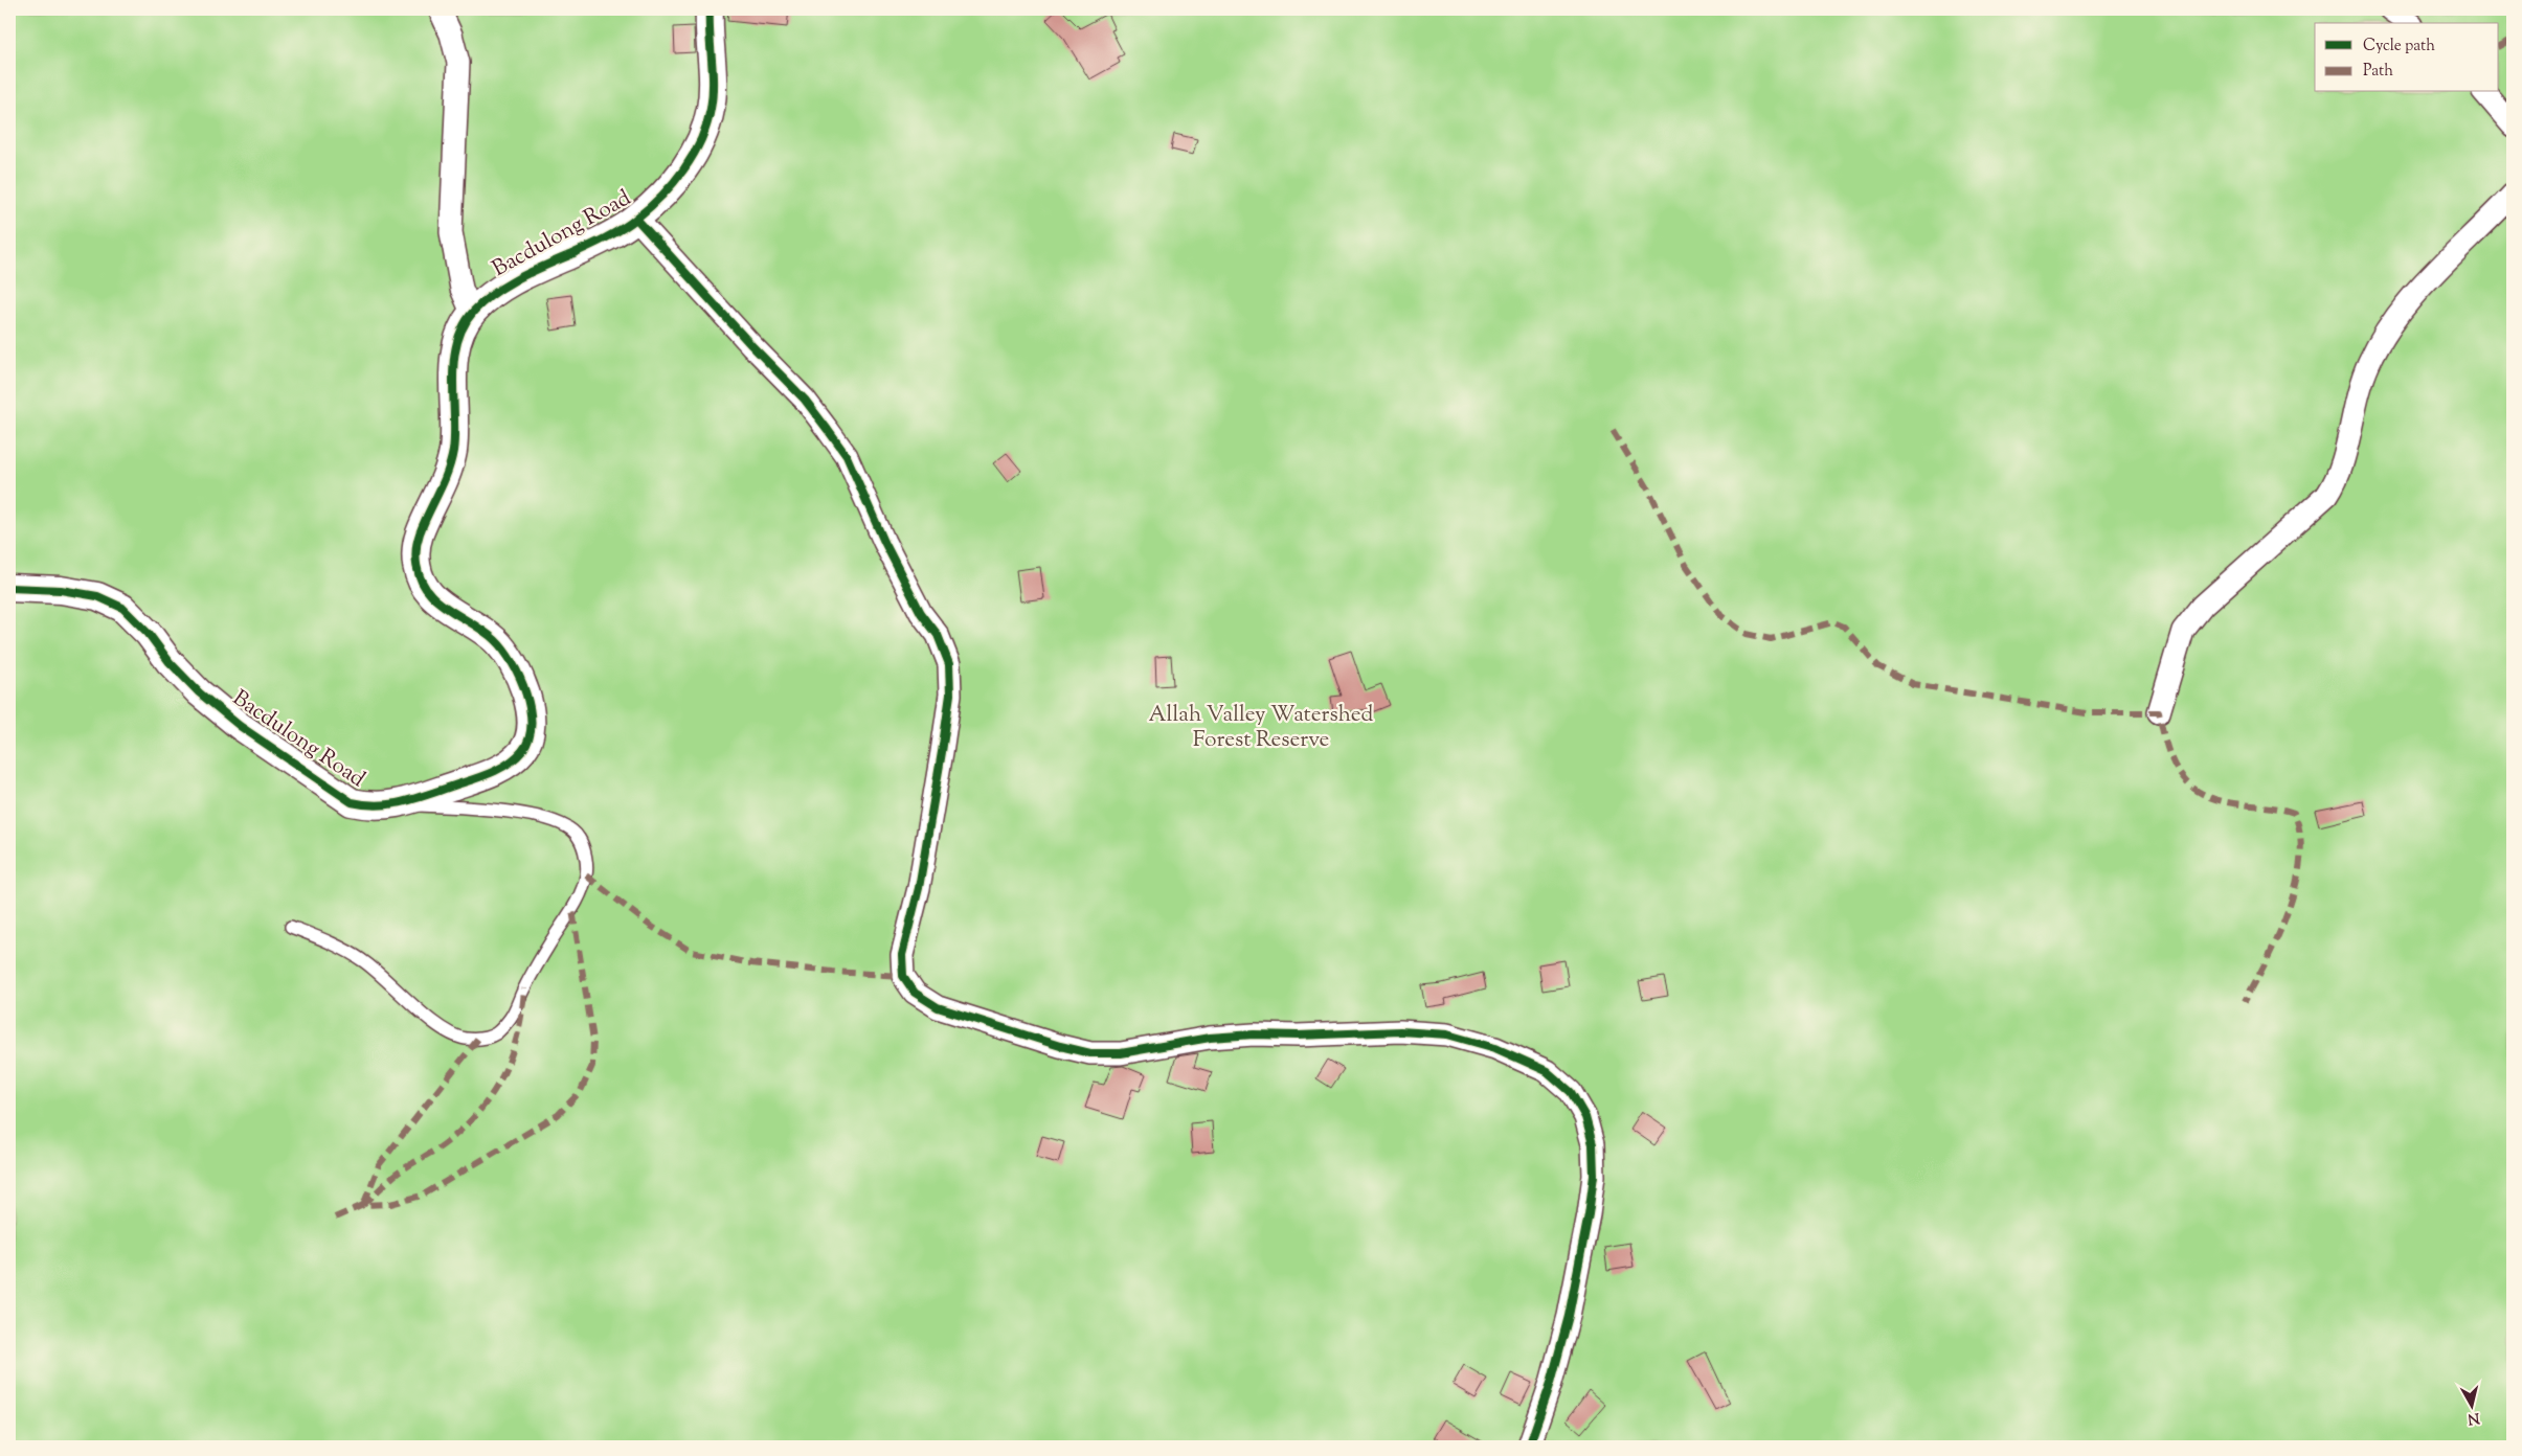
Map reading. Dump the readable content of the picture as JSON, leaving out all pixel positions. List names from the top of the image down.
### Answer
{
  "streets": {
    "street": ["Bacdulong Road"]
  },
  "parks": ["Allah Valley Watershed Forest Reserve"],
  "legend": ["Cycle path", "Path"],
  "north": "bottom"
}
